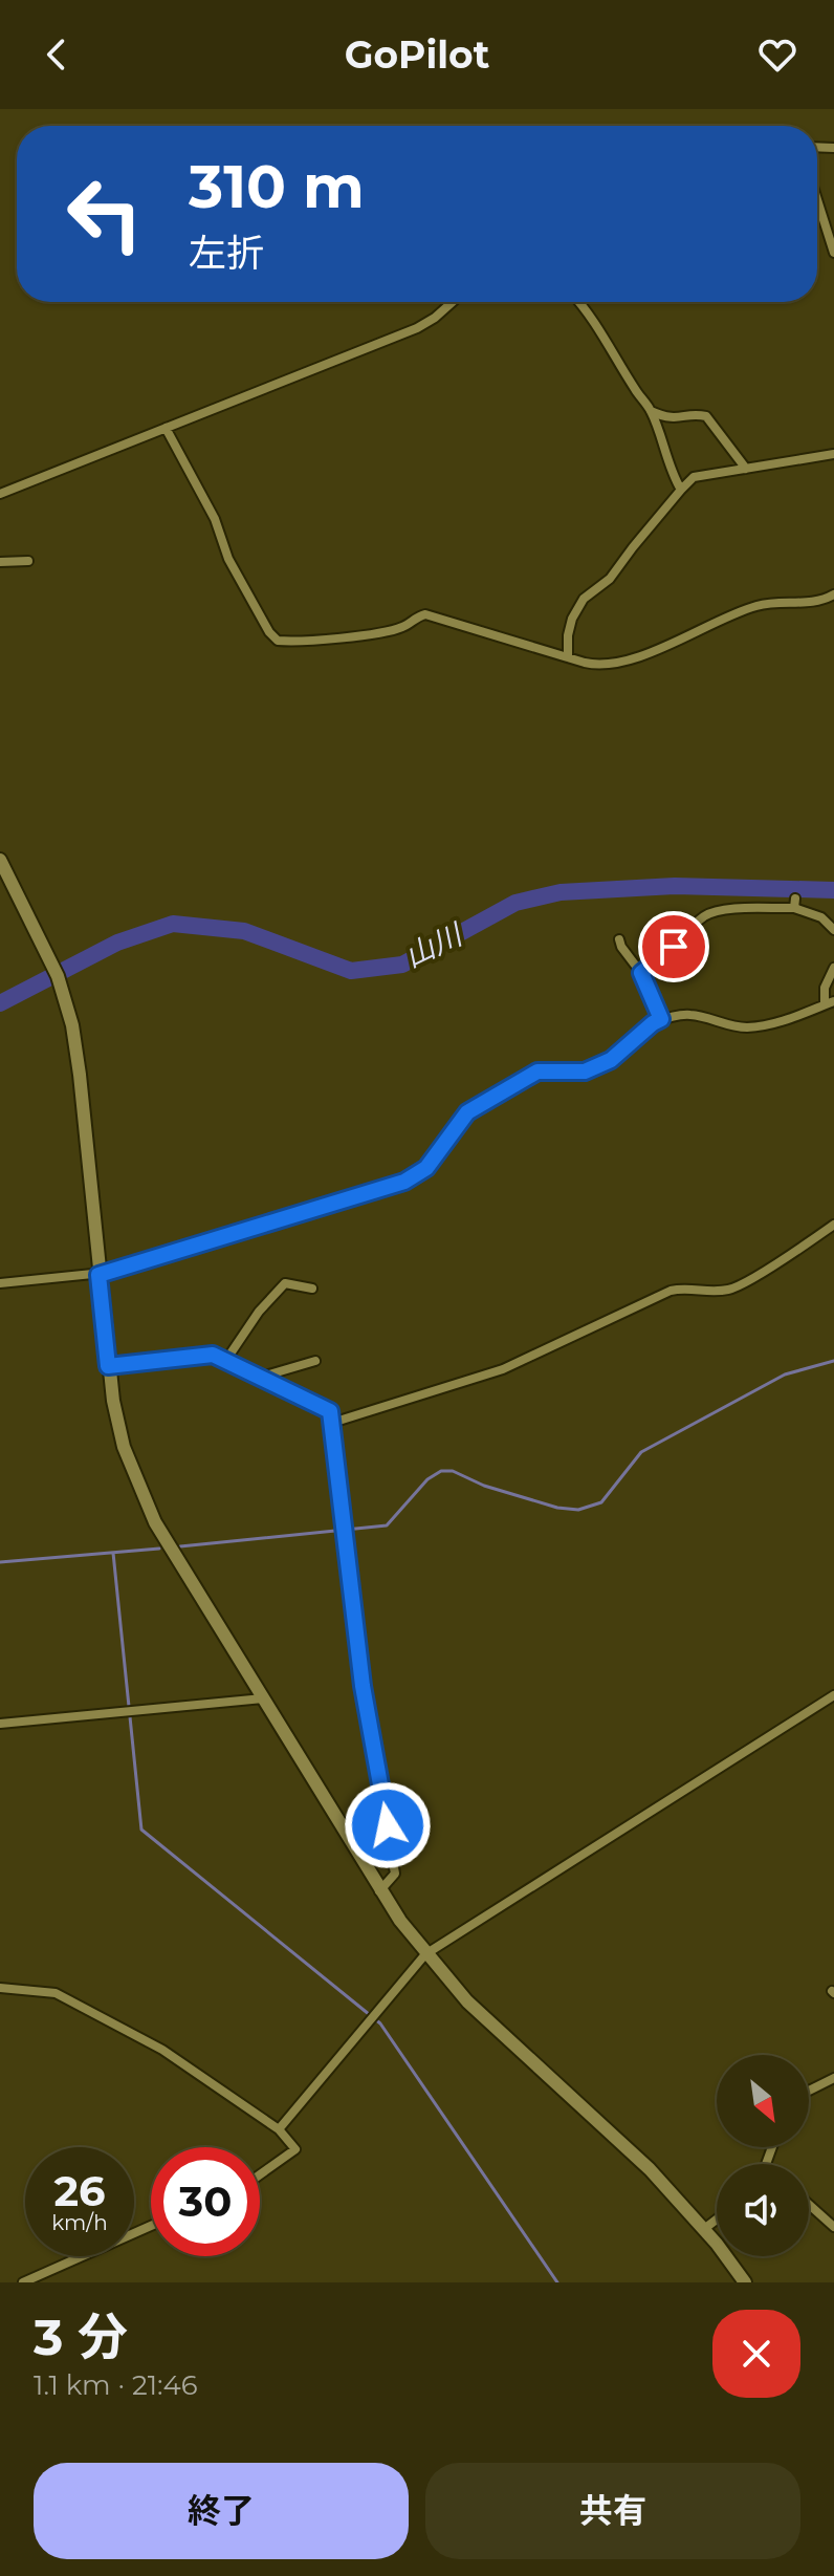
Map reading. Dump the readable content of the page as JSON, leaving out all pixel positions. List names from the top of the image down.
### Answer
{
  "water": ["山川"],
  "north": "bottom right",
  "page": {
    "header": "GoPilot",
    "turn": ["310 m", "左折"],
    "speed": "26 km/h",
    "limit": "30",
    "heading": ["3 分", "1.1 km · 21:46"],
    "buttons": ["終了", "共有"]
  }
}
